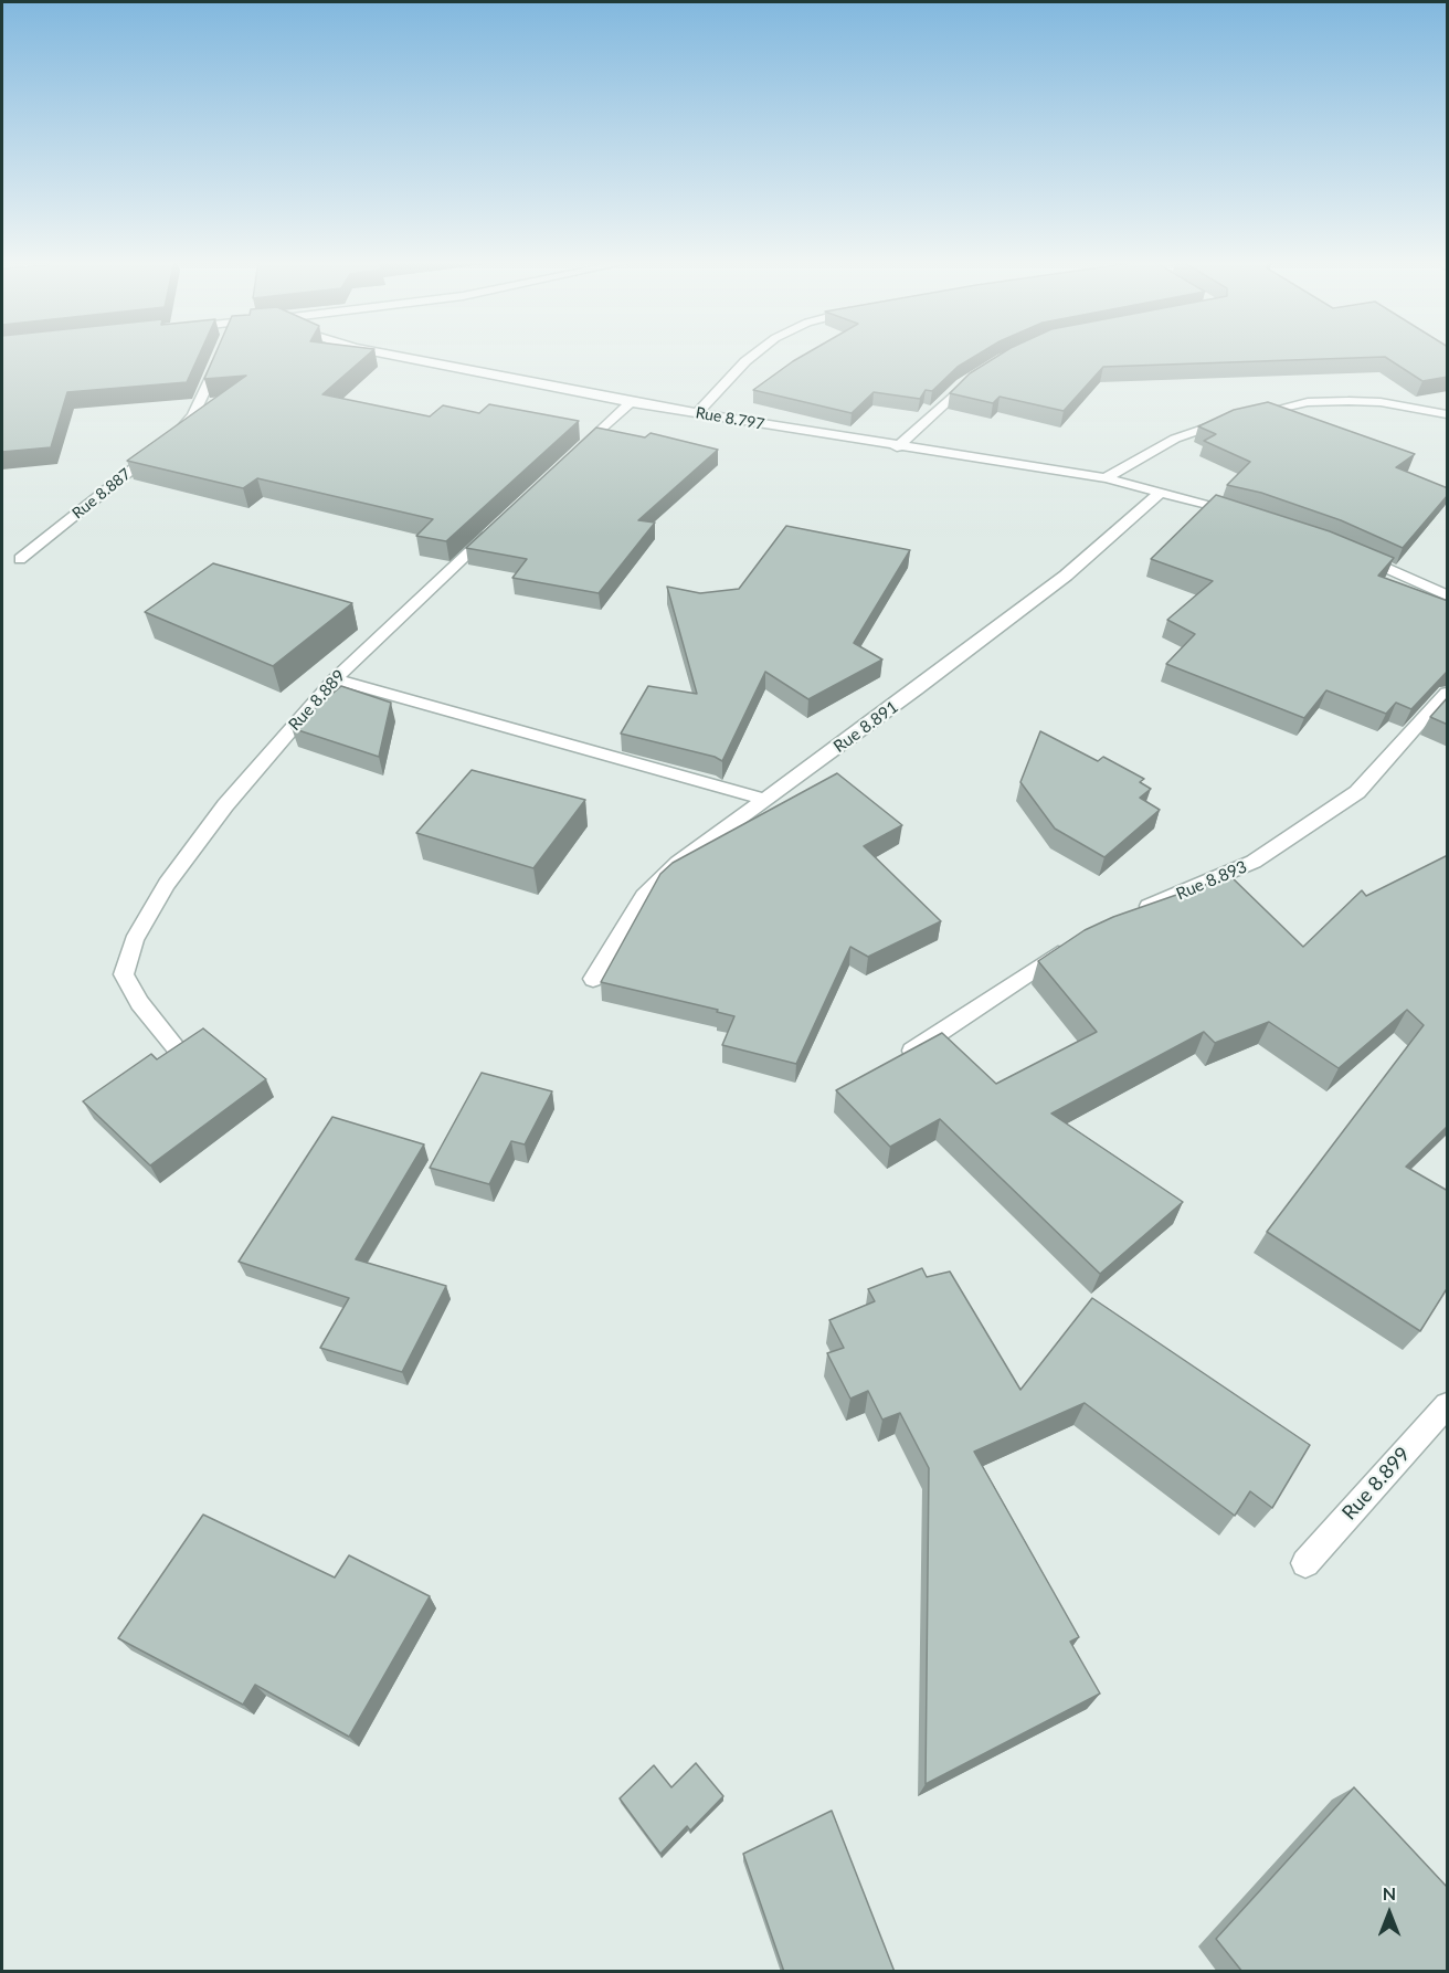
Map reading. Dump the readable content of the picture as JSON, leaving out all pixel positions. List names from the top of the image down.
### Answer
{
  "streets": {
    "street": [
      "Rue 8.797",
      "Rue 8.887",
      "Rue 8.889",
      "Rue 8.891",
      "Rue 8.893",
      "Rue 8.899"
    ]
  },
  "crossings": [
    ["Rue 8.797", "Rue 8.891"]
  ],
  "north": "top"
}
